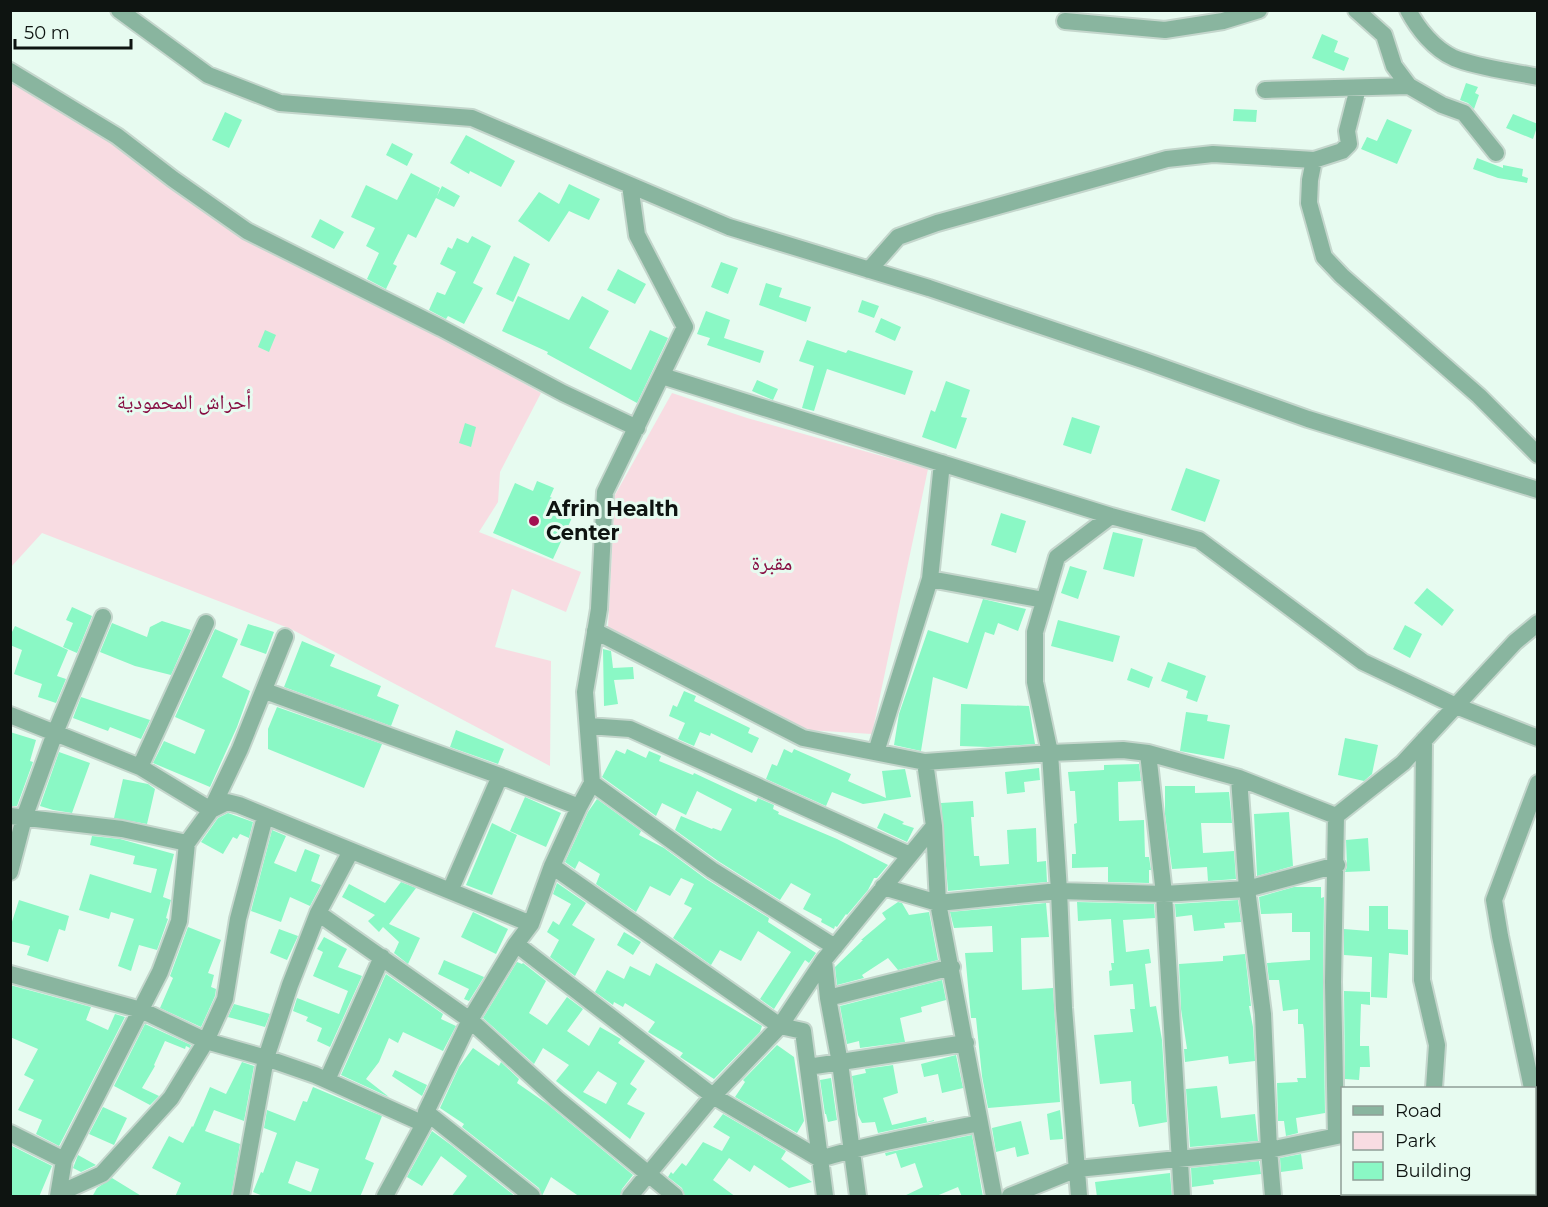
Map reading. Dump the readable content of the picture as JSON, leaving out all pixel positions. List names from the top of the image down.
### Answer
{
  "parks": ["أحراش المحمودية", "مقبرة"],
  "places": ["Afrin Health Center"],
  "legend": ["Road", "Park", "Building"],
  "scale_bar": "50 m"
}
